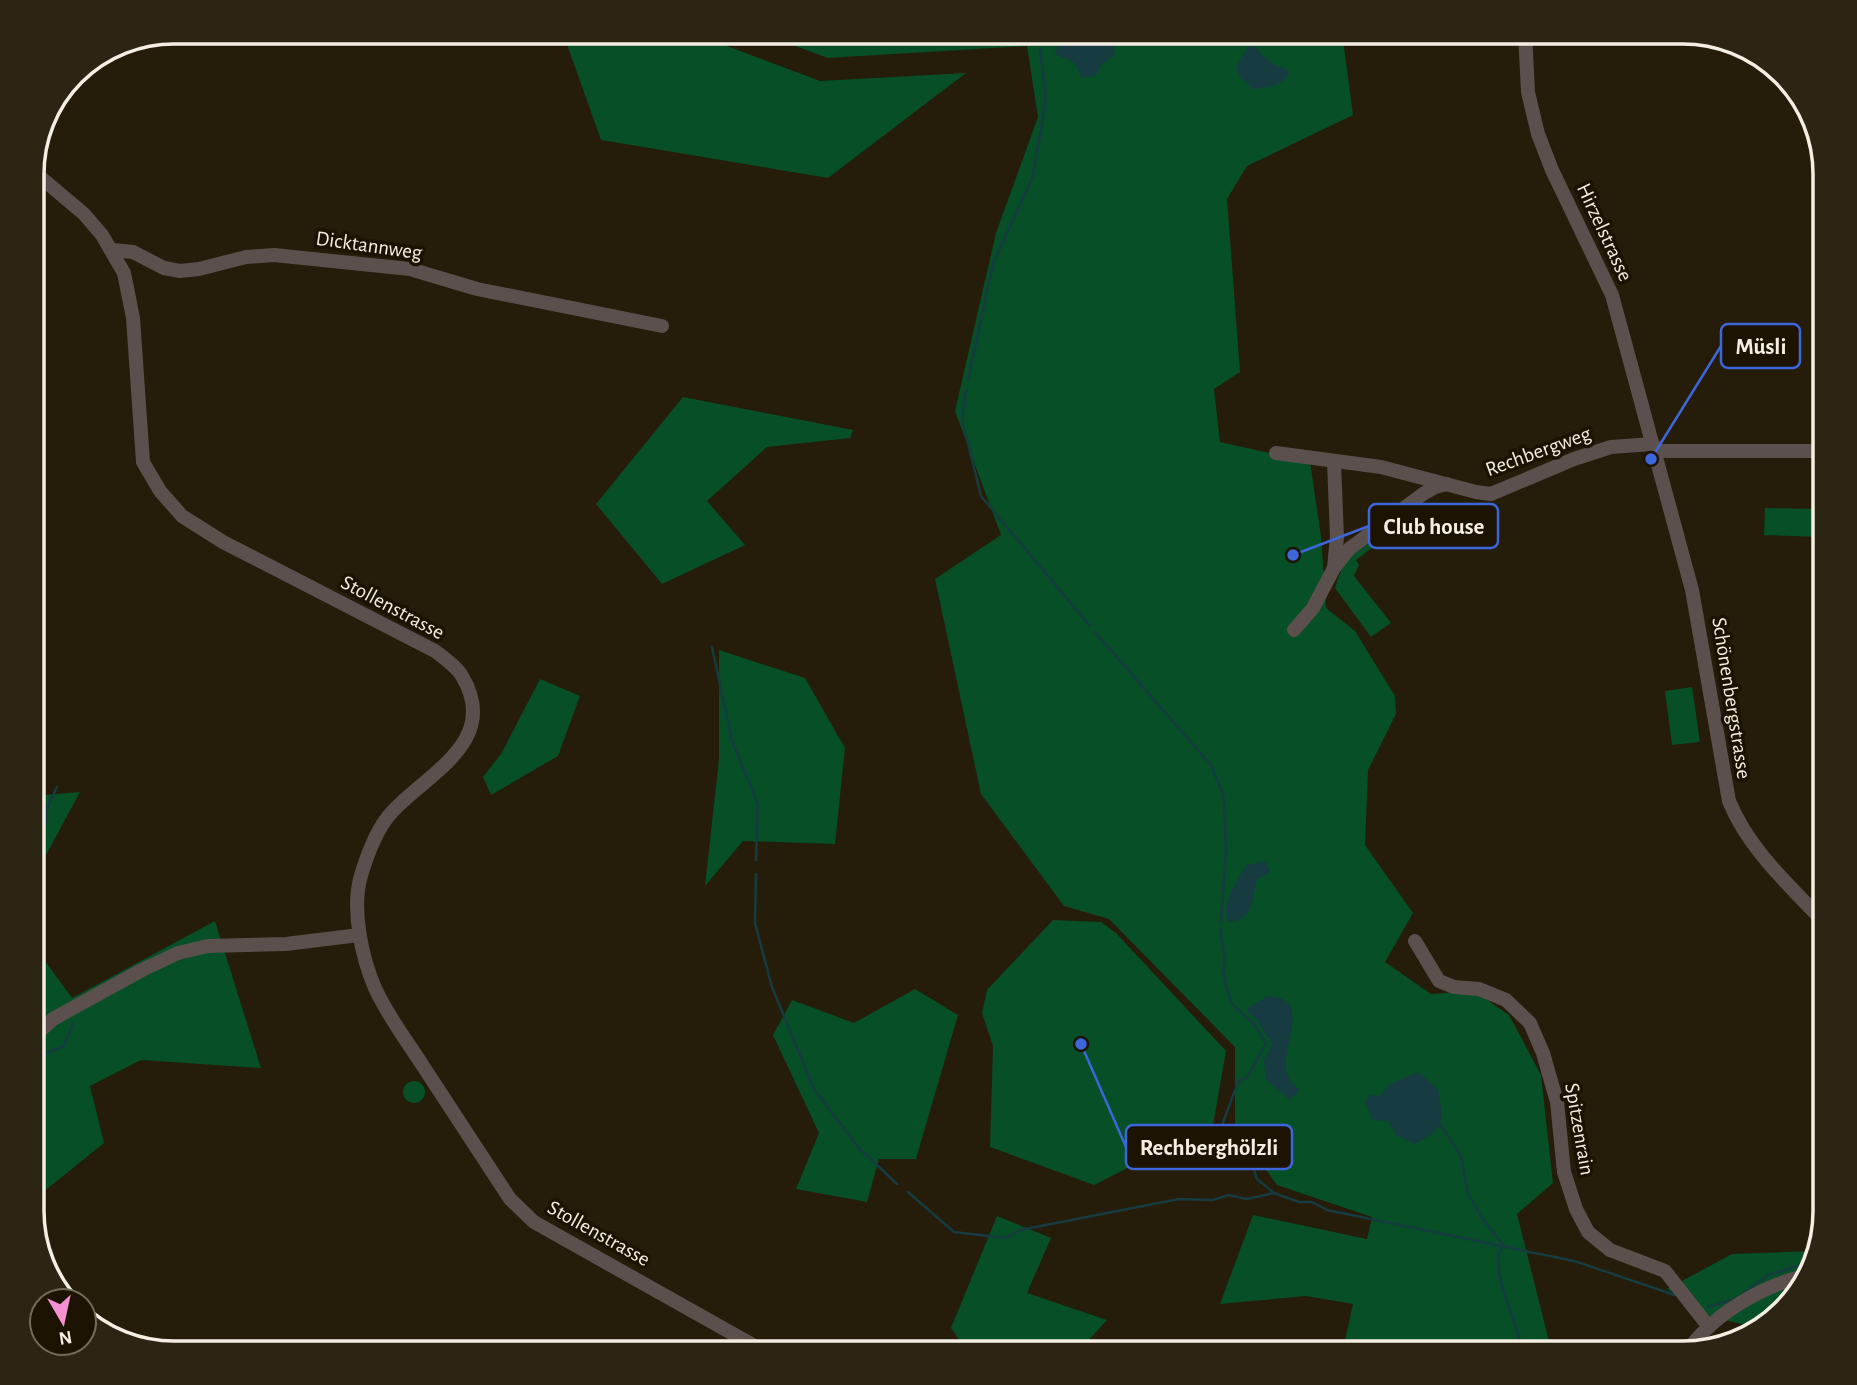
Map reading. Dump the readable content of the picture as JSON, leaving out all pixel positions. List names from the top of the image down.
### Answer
{
  "streets": {
    "street": [
      "Hirzelstrasse",
      "Dicktannweg",
      "Rechbergweg",
      "Stollenstrasse",
      "Schönenbergstrasse",
      "Spitzenrain"
    ]
  },
  "crossings": [
    ["Hirzelstrasse", "Rechbergweg"],
    ["Hirzelstrasse", "Schönenbergstrasse"],
    ["Dicktannweg", "Stollenstrasse"],
    ["Rechbergweg", "Schönenbergstrasse"]
  ],
  "places": ["Müsli", "Club house", "Rechberghölzli"],
  "north": "bottom"
}
